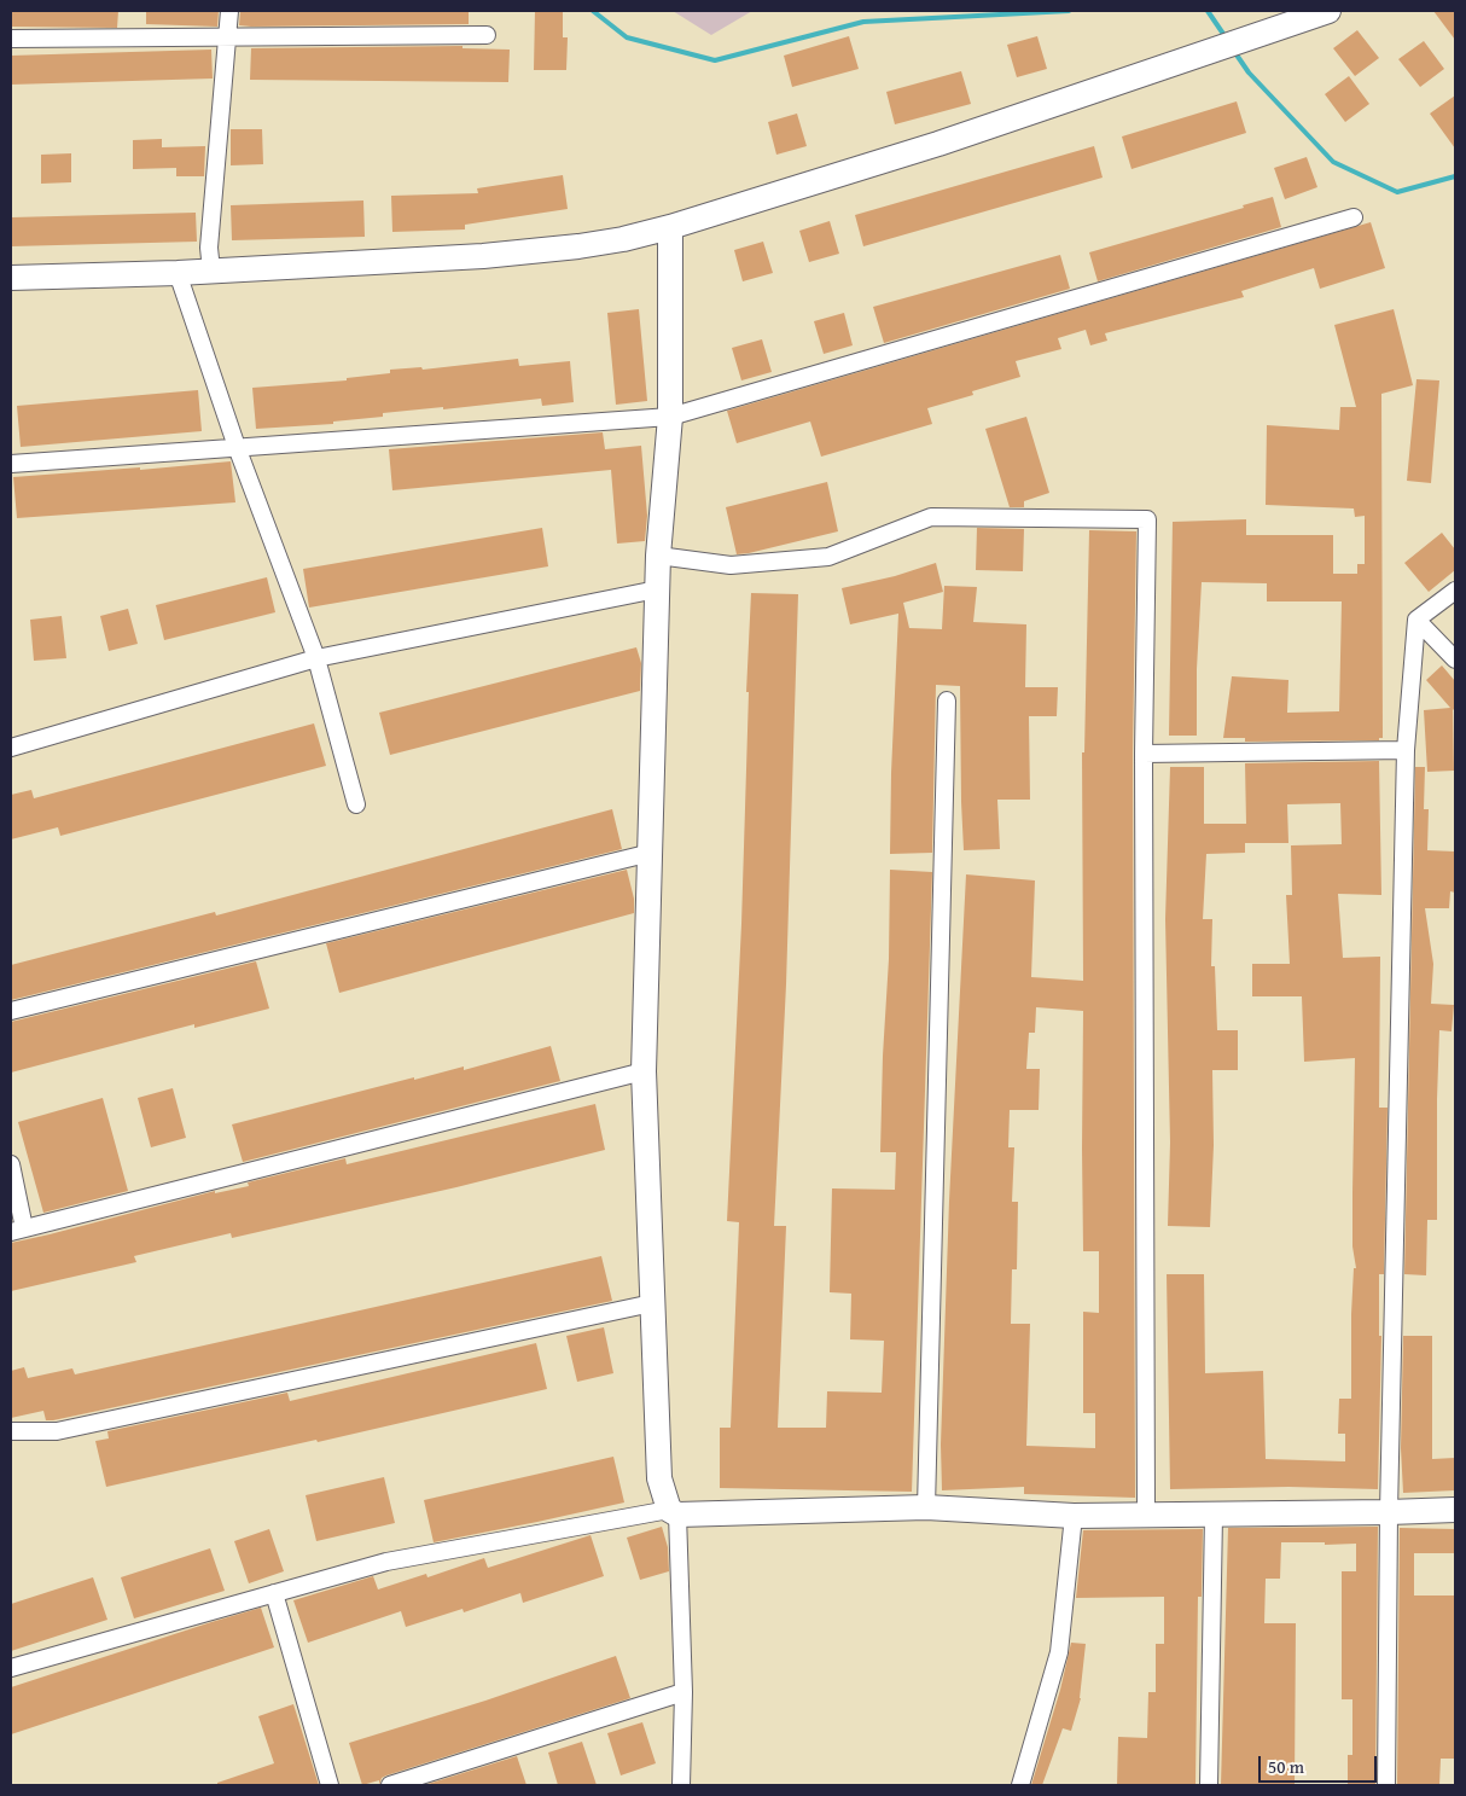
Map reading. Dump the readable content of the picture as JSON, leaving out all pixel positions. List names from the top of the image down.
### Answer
{
  "scale_bar": "50 m"
}
